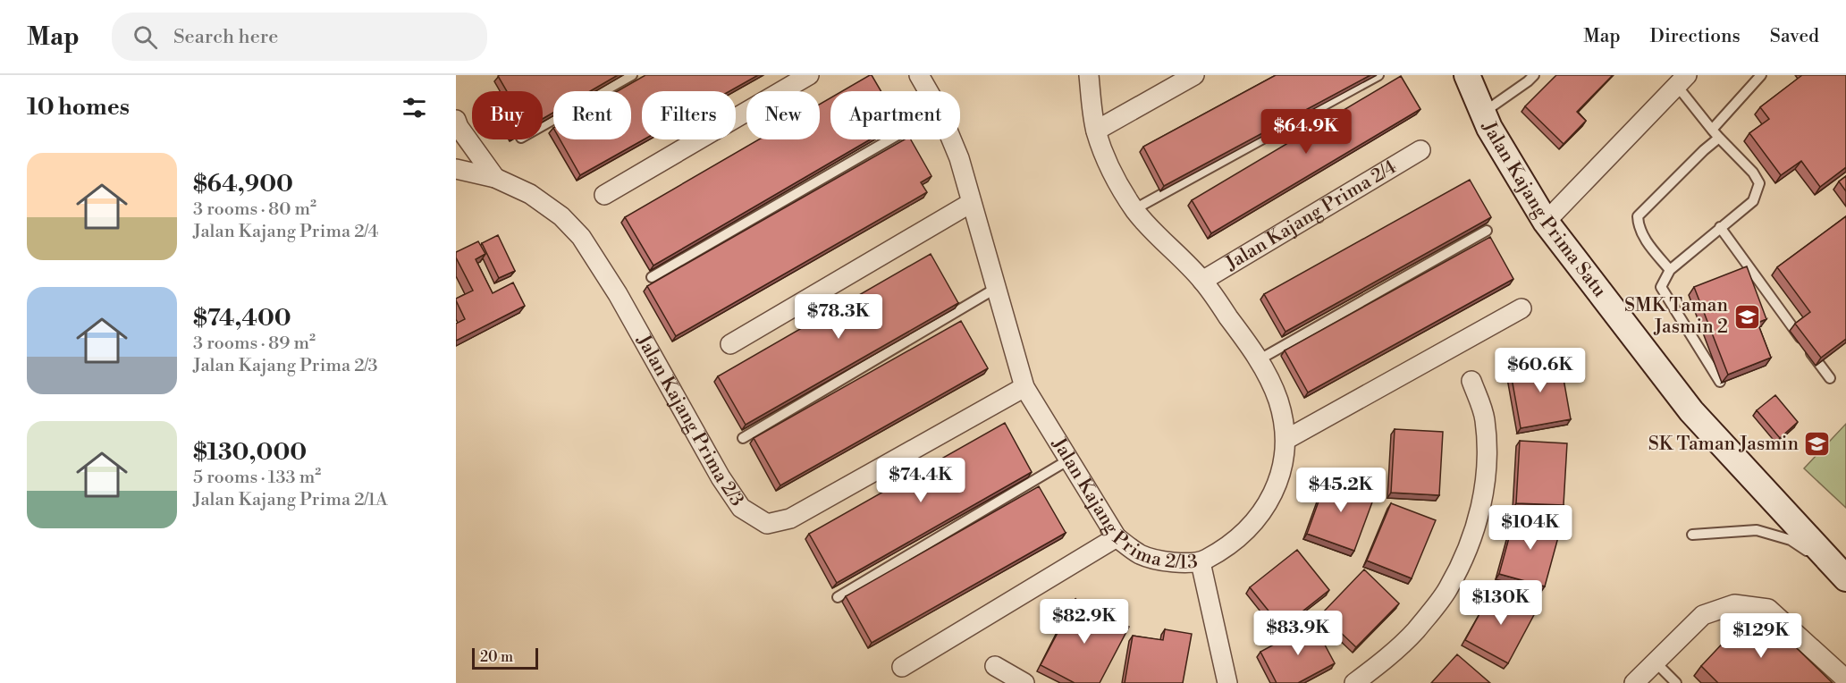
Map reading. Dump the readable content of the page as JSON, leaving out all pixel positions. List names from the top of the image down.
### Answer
{
  "streets": {
    "street": [
      "Jalan Kajang Prima Satu",
      "Jalan Kajang Prima 2/4",
      "Jalan Kajang Prima 2/3",
      "Jalan Kajang Prima 2/13"
    ]
  },
  "crossings": [
    ["Jalan Kajang Prima 2/4", "Jalan Kajang Prima 2/13"],
    ["Jalan Kajang Prima 2/3", "Jalan Kajang Prima 2/13"]
  ],
  "places": {
    "school or university": ["SMK Taman Jasmin 2", "SK Taman Jasmin"]
  },
  "scale_bar": "20 m",
  "page": {
    "header": "Map",
    "search": "Search here",
    "nav": ["Map", "Directions", "Saved"],
    "heading": "10 homes",
    "chip": [
      "Buy",
      "Rent",
      "Filters",
      "New",
      "Apartment"
    ],
    "price": [
      "$64.9K",
      "$78.3K",
      "$60.6K",
      "$74.4K",
      "$45.2K",
      "$104K",
      "$130K",
      "$82.9K",
      "$83.9K",
      "$129K"
    ],
    "list": [
      {
        "name": "$64,900",
        "note": "3 rooms · 80 m² · Jalan Kajang Prima 2/4"
      },
      {
        "name": "$74,400",
        "note": "3 rooms · 89 m² · Jalan Kajang Prima 2/3"
      },
      {
        "name": "$130,000",
        "note": "5 rooms · 133 m² · Jalan Kajang Prima 2/1A"
      }
    ],
    "scale": "20 m"
  }
}
